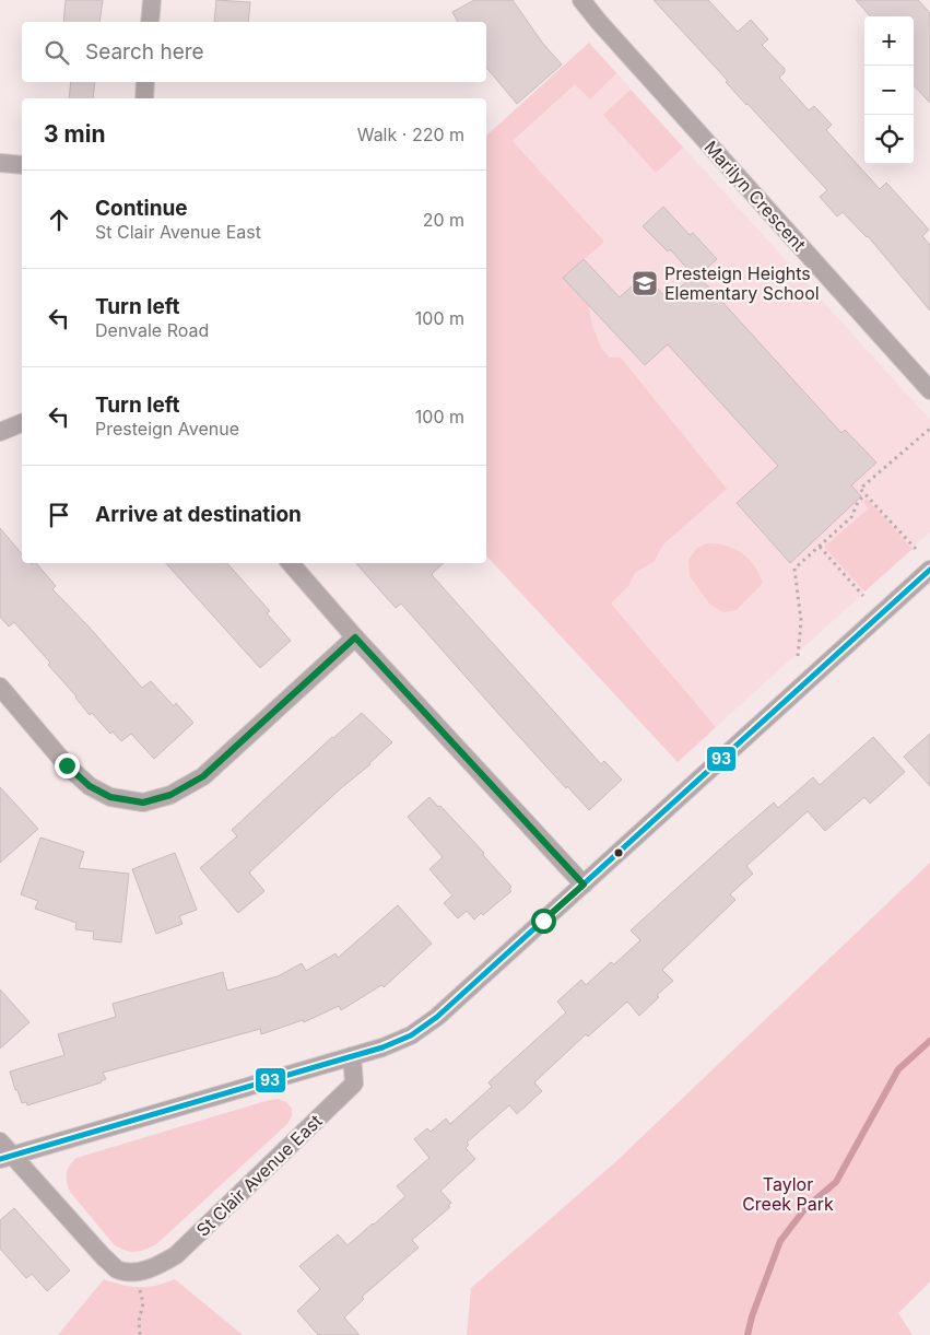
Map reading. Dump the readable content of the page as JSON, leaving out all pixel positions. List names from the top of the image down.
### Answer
{
  "streets": {
    "street": ["Marilyn Crescent", "St Clair Avenue East"]
  },
  "parks": ["Taylor Creek Park"],
  "places": {
    "school or university": ["Presteign Heights Elementary School"]
  },
  "lines": ["transit line 93"],
  "page": {
    "map_buttons": ["+", "−"],
    "search": "Search here",
    "heading": ["3 min", "Walk · 220 m"],
    "list": [
      ["Continue", "St Clair Avenue East", "20 m"],
      ["Turn left", "Denvale Road", "100 m"],
      ["Turn left", "Presteign Avenue", "100 m"],
      "Arrive at destination"
    ]
  }
}
